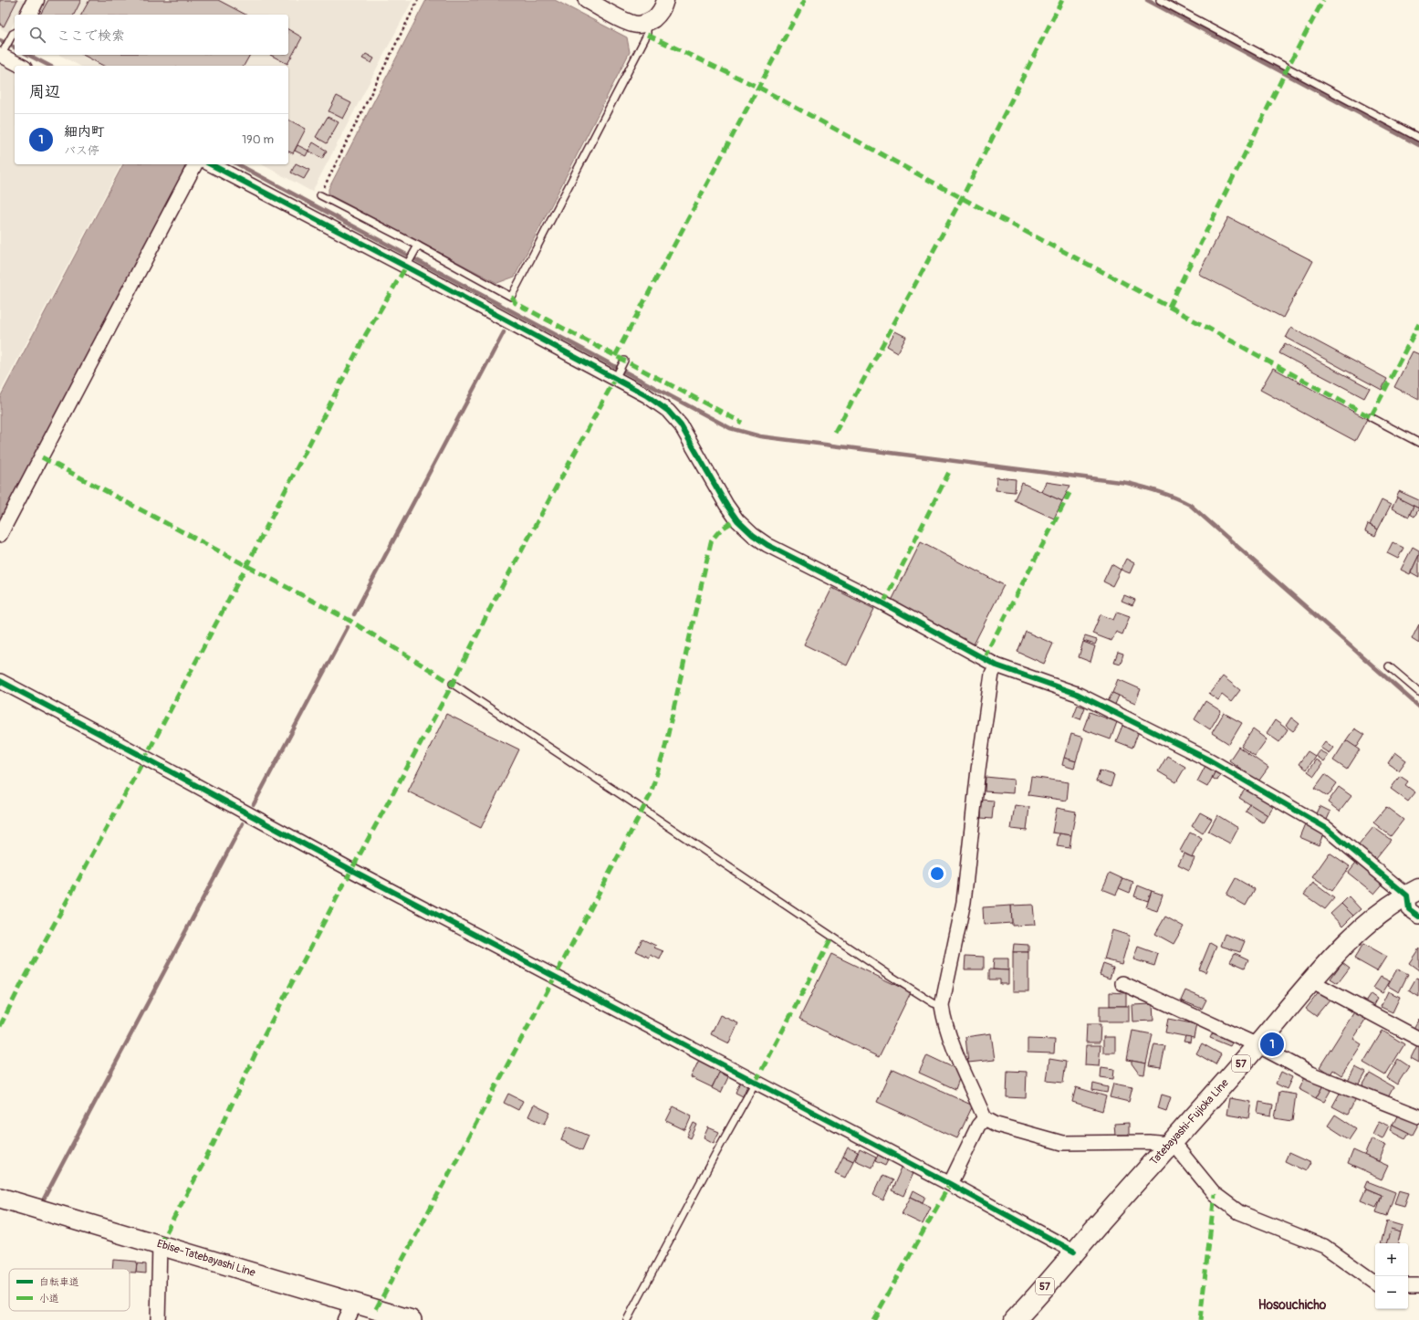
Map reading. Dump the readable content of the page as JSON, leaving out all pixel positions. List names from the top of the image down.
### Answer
{
  "streets": {
    "main road": ["57", "Tatebayashi-Fujioka Line", "Ebise-Tatebayashi Line"]
  },
  "districts": ["Hosouchicho"],
  "legend": ["自転車道", "小道"],
  "page": {
    "search": "ここで検索",
    "heading": "周辺",
    "list": [
      {
        "mark": "1",
        "name": "細内町",
        "note": "バス停",
        "value": "190 m"
      }
    ],
    "pins": "1",
    "map_buttons": ["+", "−"]
  }
}
